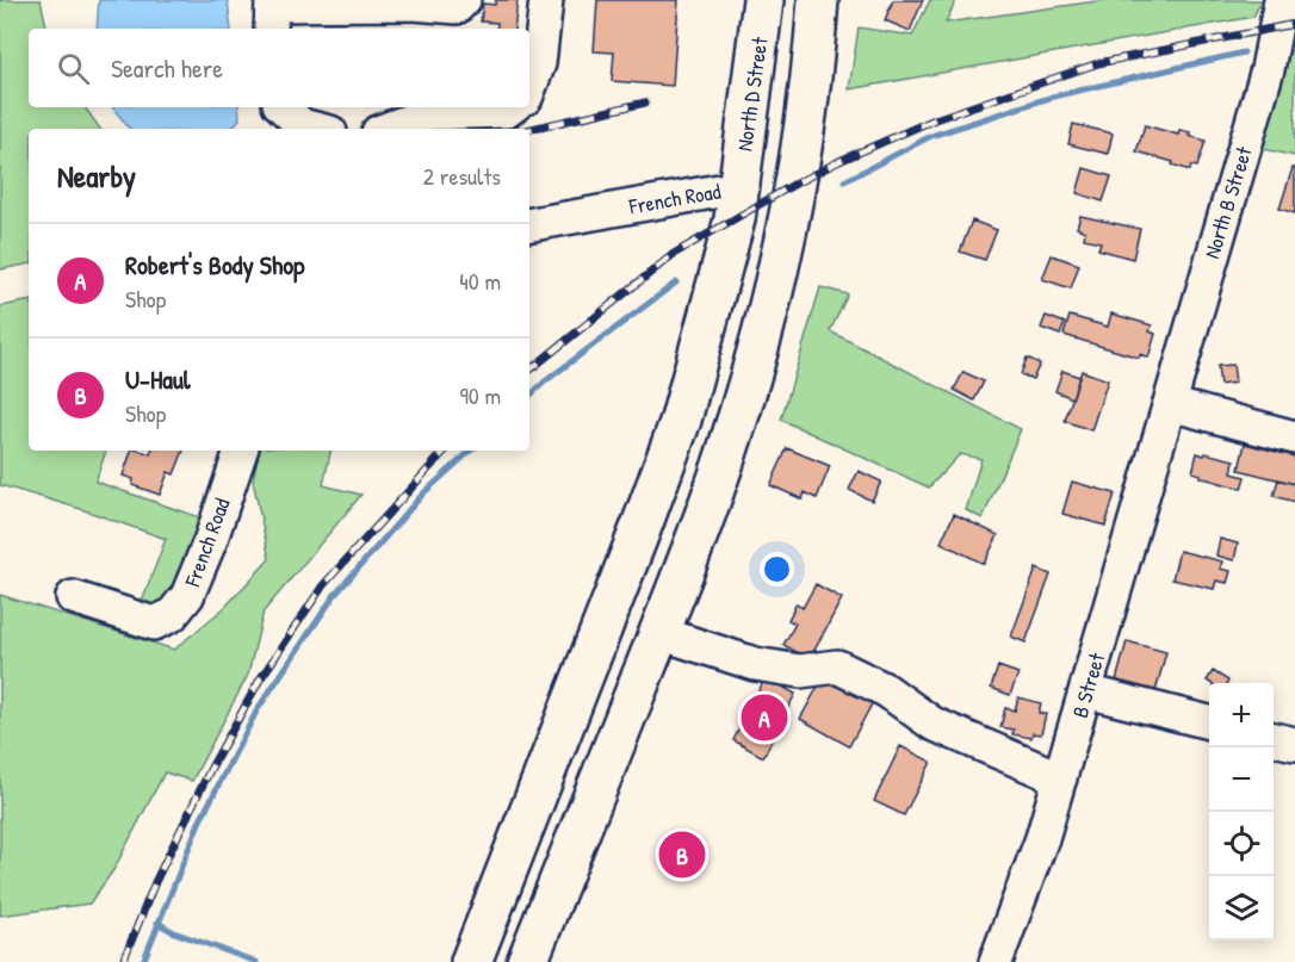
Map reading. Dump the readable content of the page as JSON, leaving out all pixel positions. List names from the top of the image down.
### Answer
{
  "streets": {
    "highway": ["North D Street"],
    "street": ["French Road", "North B Street", "B Street"]
  },
  "crossings": [
    ["North D Street", "French Road"],
    ["North B Street", "B Street"]
  ],
  "page": {
    "search": "Search here",
    "heading": ["Nearby", "2 results"],
    "list": [
      {
        "mark": "A",
        "name": "Robert's Body Shop",
        "note": "Shop",
        "value": "40 m"
      },
      {
        "mark": "B",
        "name": "U-Haul",
        "note": "Shop",
        "value": "90 m"
      }
    ],
    "map_buttons": ["+", "−"],
    "pins": ["A", "B"]
  }
}
